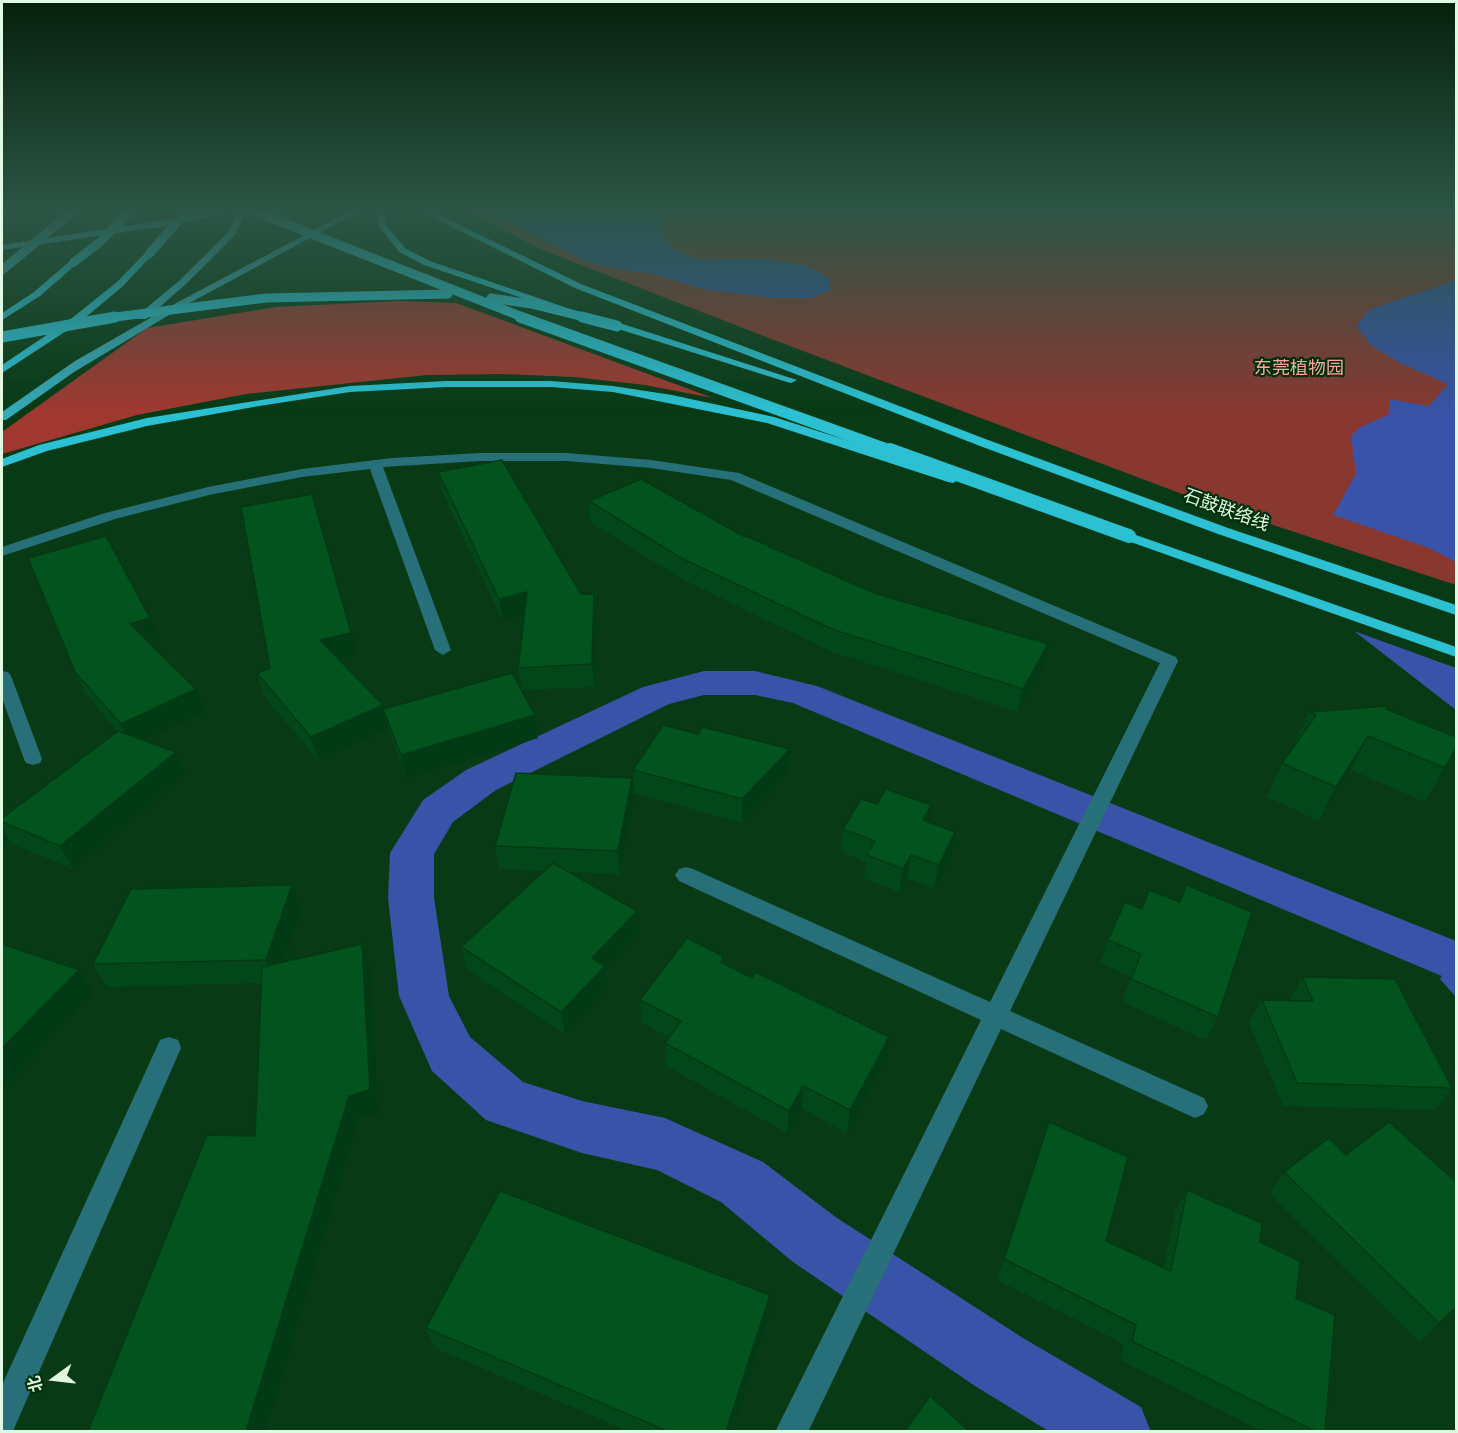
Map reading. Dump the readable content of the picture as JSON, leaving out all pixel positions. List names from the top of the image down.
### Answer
{
  "streets": {
    "highway": ["石鼓联络线"]
  },
  "parks": ["东莞植物园"],
  "north": "left"
}
